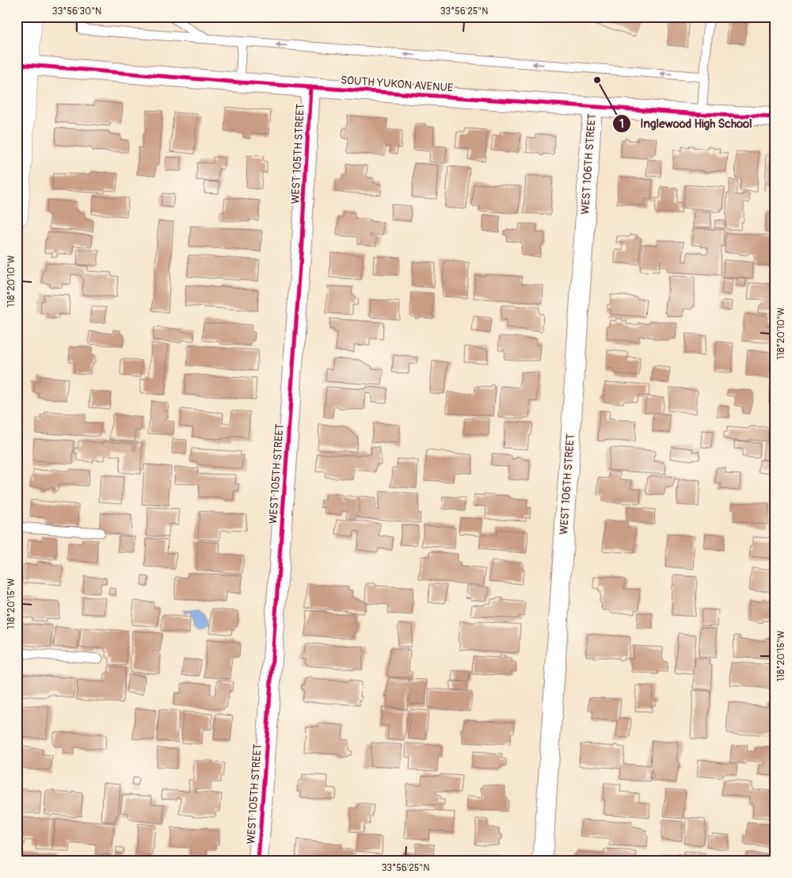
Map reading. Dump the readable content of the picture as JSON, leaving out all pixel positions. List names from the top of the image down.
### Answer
{
  "streets": {
    "street": ["SOUTH YUKON AVENUE", "WEST 105TH STREET", "WEST 106TH STREET"]
  },
  "crossings": [
    ["SOUTH YUKON AVENUE", "WEST 105TH STREET"],
    ["SOUTH YUKON AVENUE", "WEST 106TH STREET"]
  ],
  "places": ["Inglewood High School"],
  "coordinates": [
    "33°56'30\"N",
    "33°56'25\"N",
    "118°20'10\"W",
    "118°20'15\"W"
  ]
}
